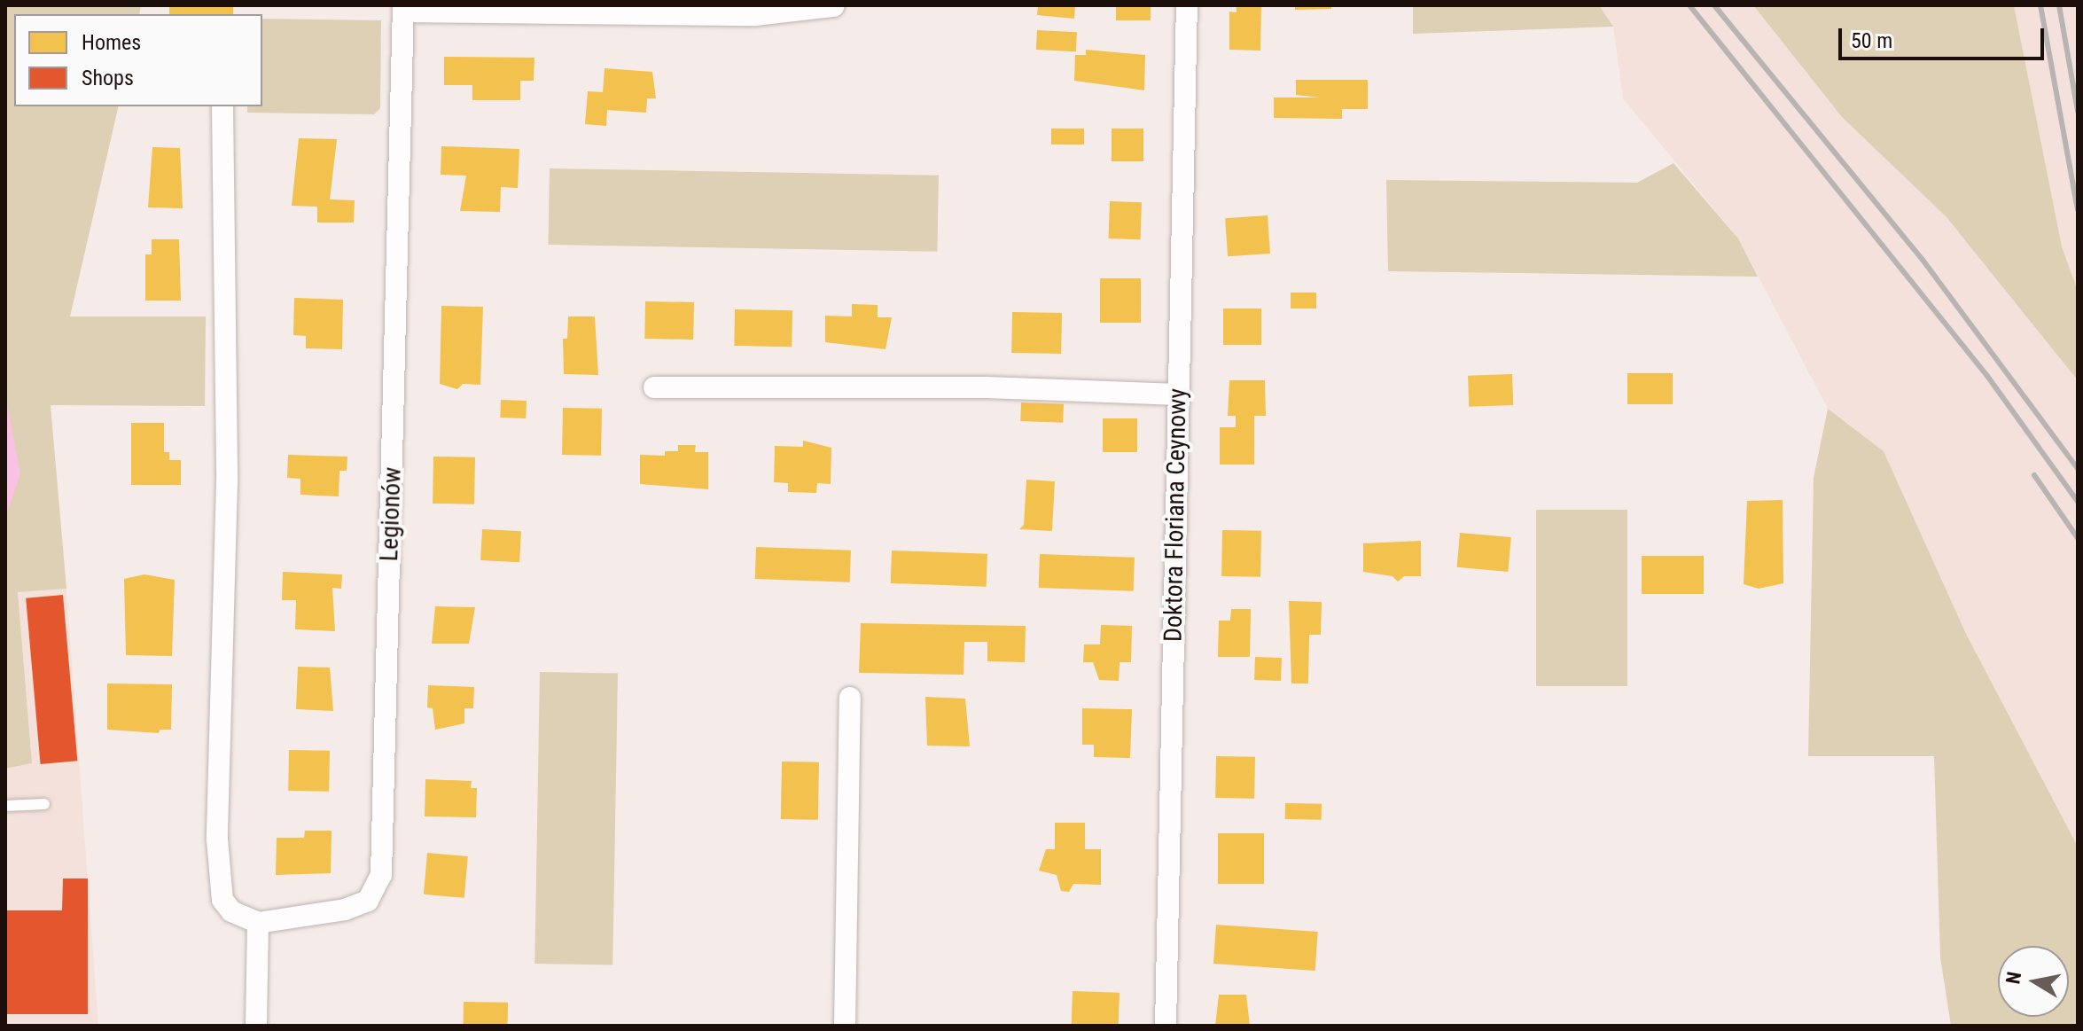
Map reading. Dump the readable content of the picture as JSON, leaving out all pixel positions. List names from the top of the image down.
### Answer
{
  "streets": {
    "street": ["Legionów", "Doktora Floriana Ceynowy"]
  },
  "legend": ["Homes", "Shops"],
  "scale_bar": "50 m",
  "north": "left"
}
